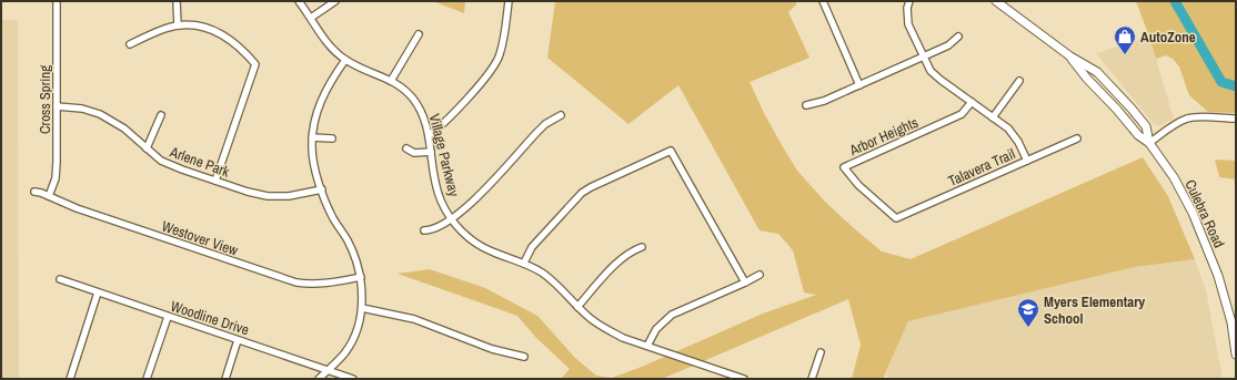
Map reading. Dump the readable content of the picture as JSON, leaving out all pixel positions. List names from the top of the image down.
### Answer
{
  "streets": {
    "main road": ["Culebra Road"],
    "street": [
      "Cross Spring",
      "Arbor Heights",
      "Village Parkway",
      "Arlene Park",
      "Talavera Trail",
      "Westover View",
      "Woodline Drive"
    ]
  },
  "crossings": [
    ["Cross Spring", "Arlene Park"],
    ["Cross Spring", "Westover View"],
    ["Arbor Heights", "Talavera Trail"]
  ],
  "places": {
    "shop": ["AutoZone"],
    "school or university": ["Myers Elementary School"]
  }
}
